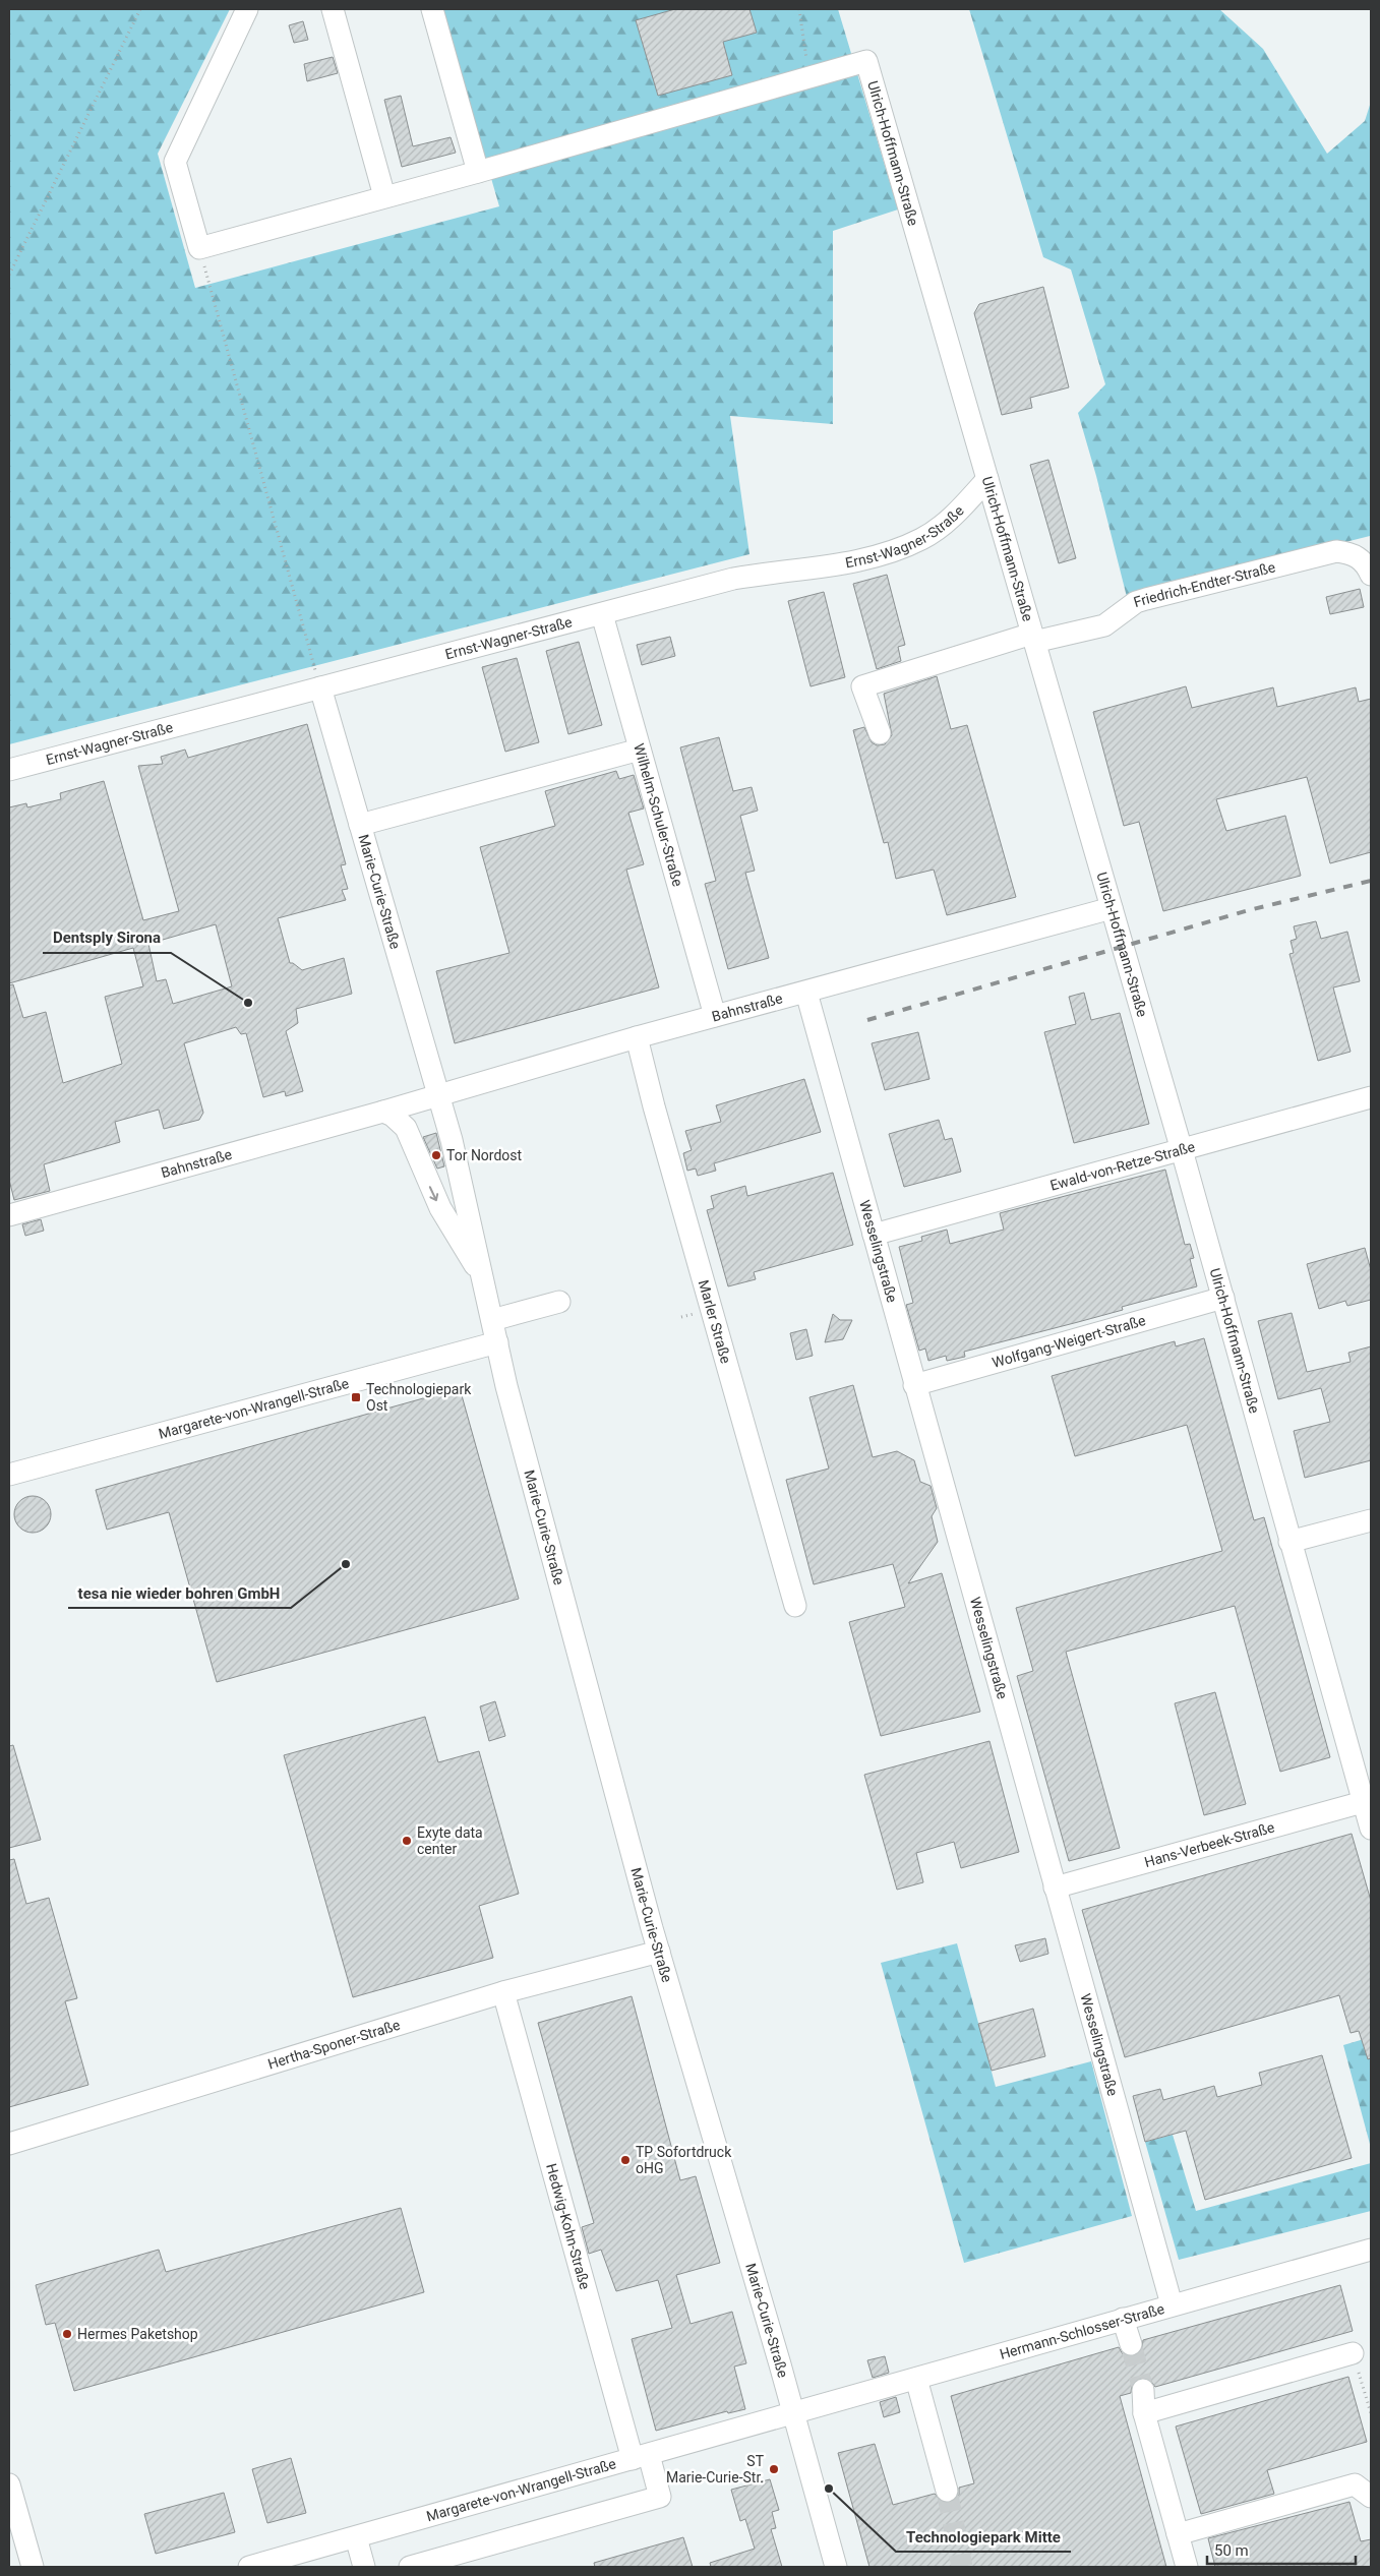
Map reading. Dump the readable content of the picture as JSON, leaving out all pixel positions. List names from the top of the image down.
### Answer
{
  "streets": {
    "street": [
      "Ulrich-Hoffmann-Straße",
      "Ernst-Wagner-Straße",
      "Friedrich-Endter-Straße",
      "Wilhelm-Schuler-Straße",
      "Marie-Curie-Straße",
      "Bahnstraße",
      "Ewald-von-Retze-Straße",
      "Wesselingstraße",
      "Marler Straße",
      "Wolfgang-Weigert-Straße",
      "Margarete-von-Wrangell-Straße",
      "Hans-Verbeek-Straße",
      "Hertha-Sponer-Straße",
      "Hedwig-Kohn-Straße",
      "Hermann-Schlosser-Straße"
    ]
  },
  "crossings": [
    ["Ulrich-Hoffmann-Straße", "Ernst-Wagner-Straße"],
    ["Ulrich-Hoffmann-Straße", "Friedrich-Endter-Straße"],
    ["Ulrich-Hoffmann-Straße", "Bahnstraße"],
    ["Ulrich-Hoffmann-Straße", "Ewald-von-Retze-Straße"],
    ["Ulrich-Hoffmann-Straße", "Wolfgang-Weigert-Straße"],
    ["Ulrich-Hoffmann-Straße", "Hans-Verbeek-Straße"],
    ["Ernst-Wagner-Straße", "Wilhelm-Schuler-Straße"],
    ["Ernst-Wagner-Straße", "Marie-Curie-Straße"],
    ["Wilhelm-Schuler-Straße", "Bahnstraße"],
    ["Marie-Curie-Straße", "Bahnstraße"],
    ["Marie-Curie-Straße", "Margarete-von-Wrangell-Straße"],
    ["Marie-Curie-Straße", "Hertha-Sponer-Straße"],
    ["Marie-Curie-Straße", "Hermann-Schlosser-Straße"],
    ["Bahnstraße", "Wesselingstraße"],
    ["Bahnstraße", "Marler Straße"],
    ["Ewald-von-Retze-Straße", "Wesselingstraße"],
    ["Wesselingstraße", "Wolfgang-Weigert-Straße"],
    ["Wesselingstraße", "Hans-Verbeek-Straße"],
    ["Wesselingstraße", "Hermann-Schlosser-Straße"],
    ["Margarete-von-Wrangell-Straße", "Hedwig-Kohn-Straße"],
    ["Margarete-von-Wrangell-Straße", "Hermann-Schlosser-Straße"],
    ["Hertha-Sponer-Straße", "Hedwig-Kohn-Straße"]
  ],
  "places": {
    "other": [
      "Dentsply Sirona",
      "Tor Nordost",
      "tesa nie wieder bohren GmbH",
      "Exyte data center",
      "TP Sofortdruck oHG",
      "Hermes Paketshop",
      "ST Marie-Curie-Str.",
      "Technologiepark Mitte"
    ],
    "transit": ["Technologiepark Ost"]
  },
  "scale_bar": "50 m"
}
